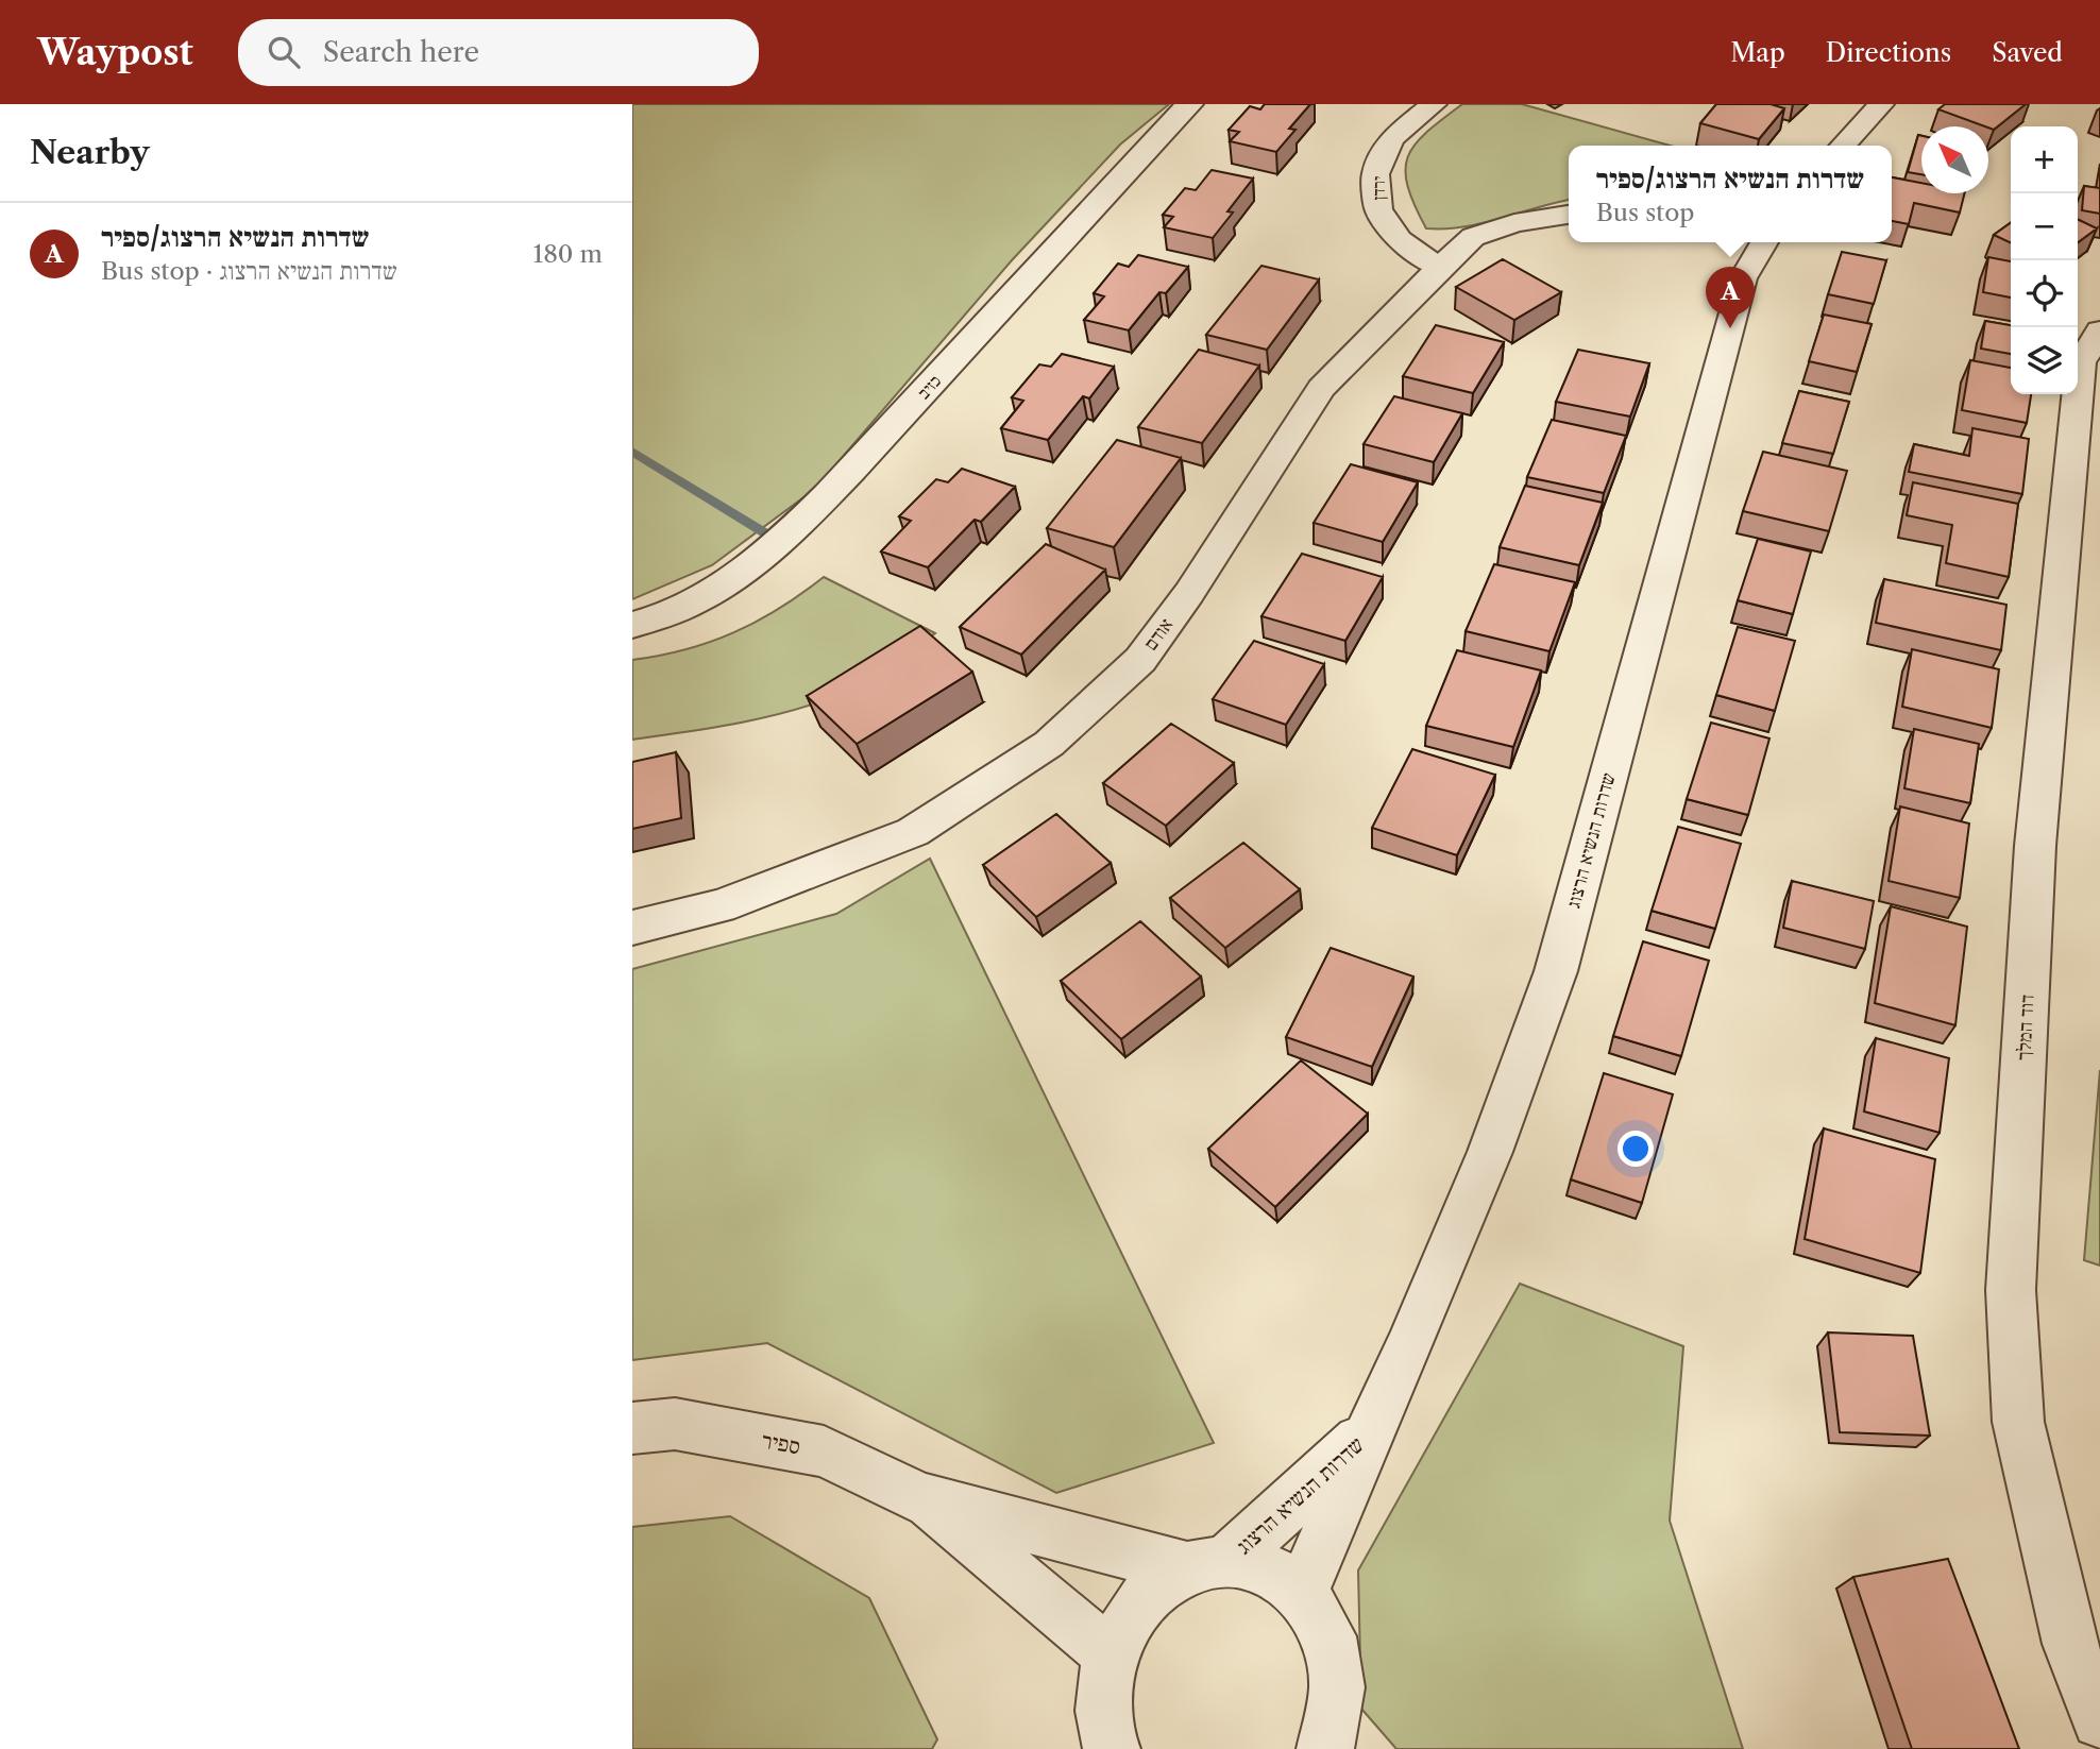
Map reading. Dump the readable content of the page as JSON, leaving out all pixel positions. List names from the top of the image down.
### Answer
{
  "streets": {
    "street": [
      "ירדן",
      "כזיב",
      "אודם",
      "שדרות הנשיא הרצוג",
      "דוד המלך",
      "ספיר"
    ]
  },
  "crossings": [
    ["ירדן", "אודם"],
    ["שדרות הנשיא הרצוג", "ספיר"]
  ],
  "north": "top left",
  "page": {
    "header": "Waypost",
    "search": "Search here",
    "nav": ["Map", "Directions", "Saved"],
    "heading": "Nearby",
    "map_buttons": ["+", "−"],
    "popup": ["שדרות הנשיא הרצוג/ספיר", "Bus stop"],
    "list": [
      {
        "mark": "A",
        "name": "שדרות הנשיא הרצוג/ספיר",
        "note": "Bus stop · שדרות הנשיא הרצוג",
        "value": "180 m"
      }
    ],
    "pins": "A"
  }
}
